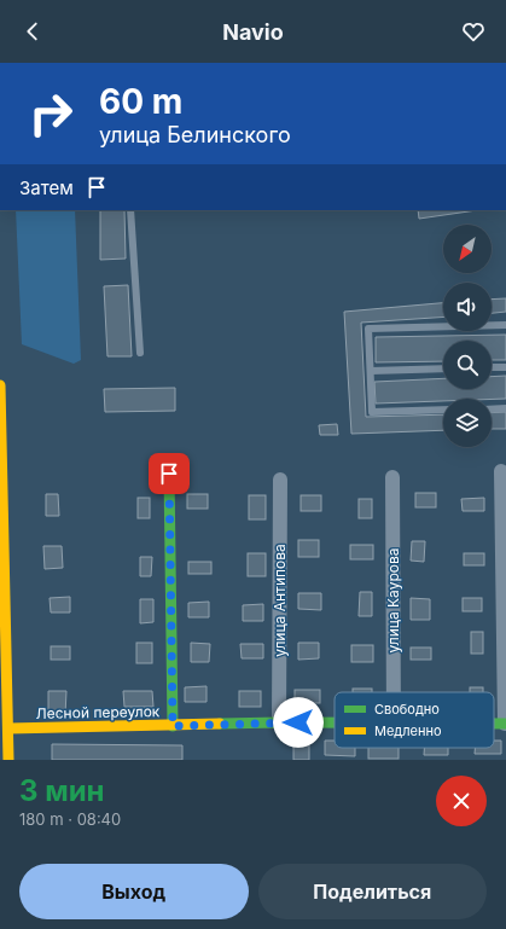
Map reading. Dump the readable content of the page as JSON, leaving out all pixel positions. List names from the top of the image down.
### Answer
{
  "streets": {
    "street": ["улица Антипова", "улица Каурова", "Лесной переулок"]
  },
  "crossings": [
    ["улица Антипова", "Лесной переулок"]
  ],
  "legend": ["Свободно", "Медленно"],
  "north": "bottom left",
  "page": {
    "header": "Navio",
    "turn": ["60 m", "улица Белинского"],
    "then": "Затем",
    "heading": ["3 мин", "180 m · 08:40"],
    "buttons": ["Выход", "Поделиться"]
  }
}
